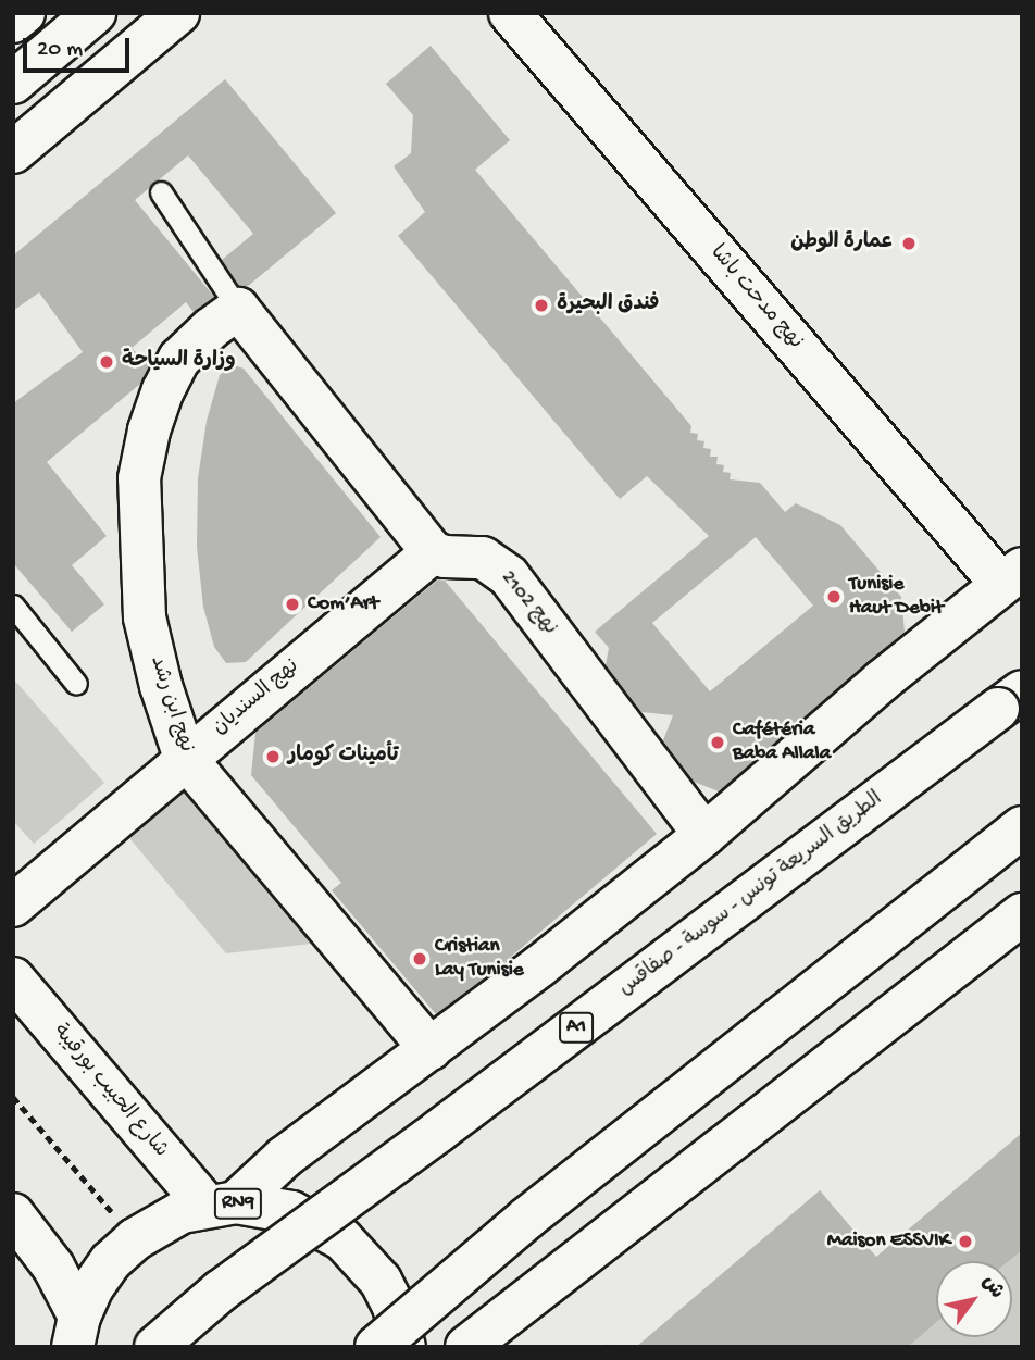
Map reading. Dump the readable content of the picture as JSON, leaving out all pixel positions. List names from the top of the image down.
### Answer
{
  "streets": {
    "main road": [
      "نهج مدحت باشا",
      "نهج 2102",
      "نهج السنديان",
      "نهج ابن رشد",
      "الطريق السريعة تونس - سوسة - صفاقس",
      "A1",
      "شارع الحبيب بورقيبة",
      "RN9"
    ]
  },
  "crossings": [
    ["نهج 2102", "نهج السنديان"],
    ["نهج السنديان", "نهج ابن رشد"],
    ["شارع الحبيب بورقيبة", "RN9"]
  ],
  "places": [
    "عمارة الوطن",
    "فندق البحيرة",
    "وزارة السياحة",
    "Tunisie Haut Debit",
    "Com’Art",
    "Cafétéria Baba Allala",
    "تأمينات كومار",
    "Cristian Lay Tunisie",
    "Maison ESSVIK"
  ],
  "scale_bar": "20 m",
  "north": "top right"
}
